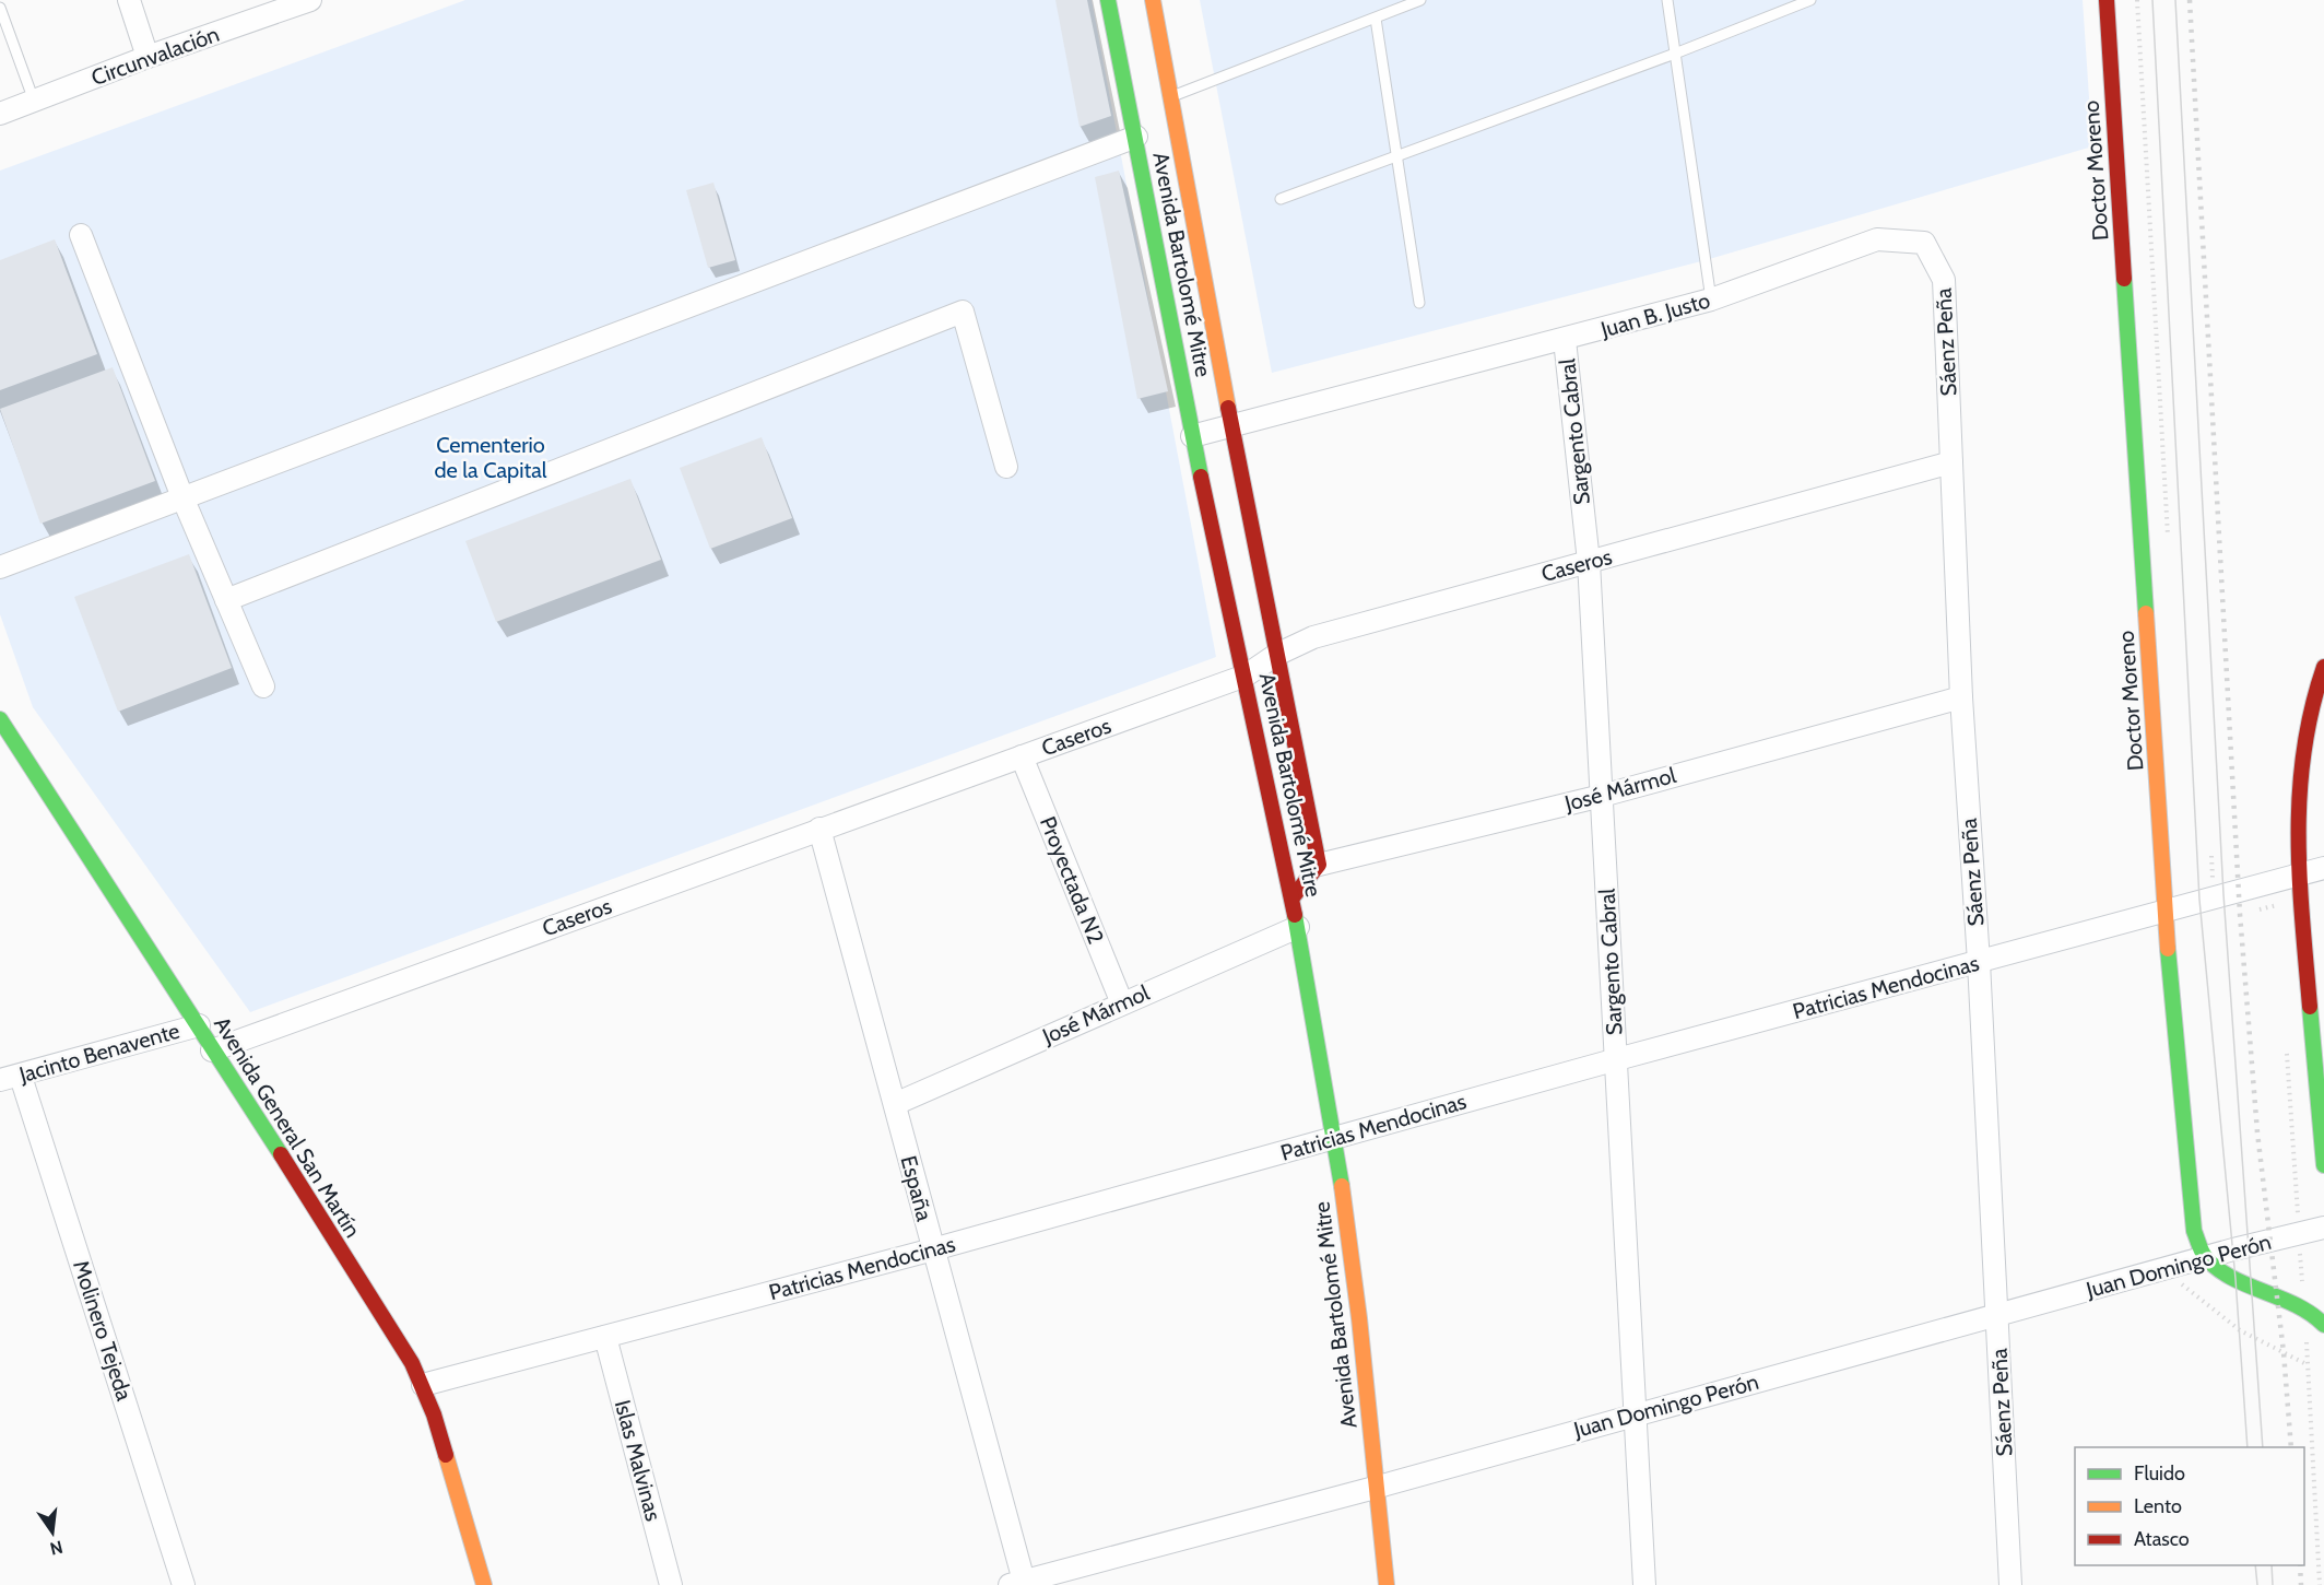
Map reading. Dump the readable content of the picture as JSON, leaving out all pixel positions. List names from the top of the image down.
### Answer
{
  "streets": {
    "street": [
      "Circunvalación",
      "Doctor Moreno",
      "Avenida Bartolomé Mitre",
      "Juan B. Justo",
      "Sáenz Peña",
      "Sargento Cabral",
      "Caseros",
      "José Mármol",
      "Proyectada N2",
      "Patricias Mendocinas",
      "Jacinto Benavente",
      "Avenida General San Martín",
      "España",
      "Juan Domingo Perón",
      "Molinero Tejeda",
      "Islas Malvinas"
    ]
  },
  "crossings": [
    ["Doctor Moreno", "Patricias Mendocinas"],
    ["Doctor Moreno", "Juan Domingo Perón"],
    ["Avenida Bartolomé Mitre", "Juan B. Justo"],
    ["Avenida Bartolomé Mitre", "Caseros"],
    ["Avenida Bartolomé Mitre", "José Mármol"],
    ["Avenida Bartolomé Mitre", "Patricias Mendocinas"],
    ["Avenida Bartolomé Mitre", "Juan Domingo Perón"],
    ["Juan B. Justo", "Sáenz Peña"],
    ["Juan B. Justo", "Sargento Cabral"],
    ["Sáenz Peña", "Caseros"],
    ["Sáenz Peña", "José Mármol"],
    ["Sáenz Peña", "Patricias Mendocinas"],
    ["Sáenz Peña", "Juan Domingo Perón"],
    ["Sargento Cabral", "Caseros"],
    ["Sargento Cabral", "José Mármol"],
    ["Sargento Cabral", "Patricias Mendocinas"],
    ["Sargento Cabral", "Juan Domingo Perón"],
    ["Caseros", "Proyectada N2"],
    ["Caseros", "Avenida General San Martín"],
    ["Caseros", "España"],
    ["José Mármol", "Proyectada N2"],
    ["José Mármol", "España"],
    ["Patricias Mendocinas", "Avenida General San Martín"],
    ["Patricias Mendocinas", "España"],
    ["Patricias Mendocinas", "Islas Malvinas"],
    ["Jacinto Benavente", "Avenida General San Martín"],
    ["Jacinto Benavente", "Molinero Tejeda"],
    ["España", "Juan Domingo Perón"]
  ],
  "parks": ["Cementerio de la Capital"],
  "legend": ["Fluido", "Lento", "Atasco"],
  "north": "bottom"
}
